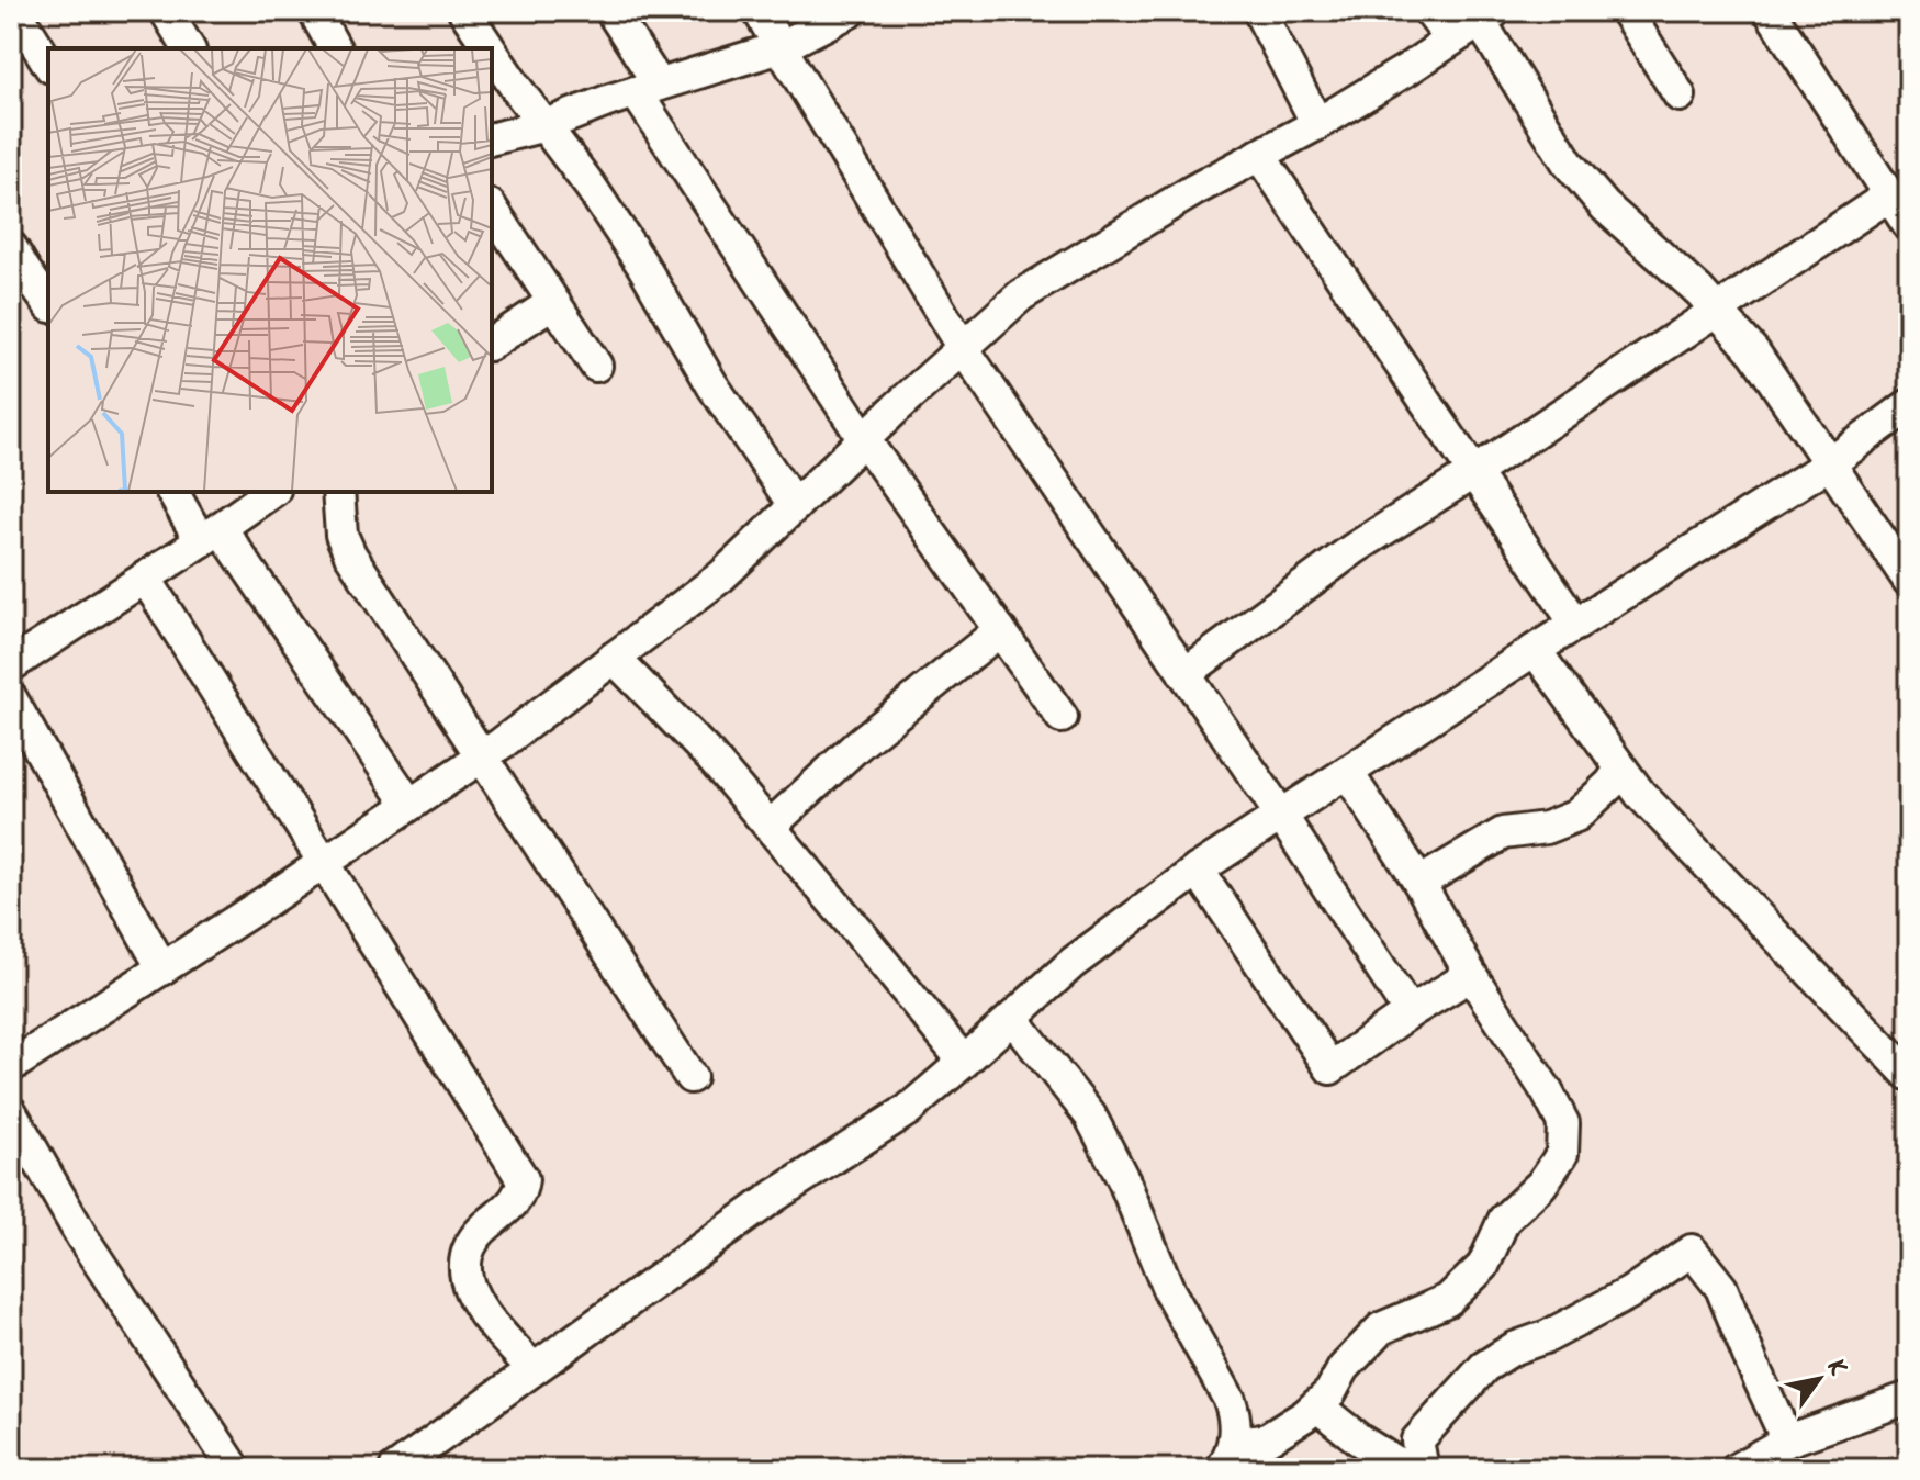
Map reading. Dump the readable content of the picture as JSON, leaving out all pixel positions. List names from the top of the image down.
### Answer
{
  "north": "top right"
}
